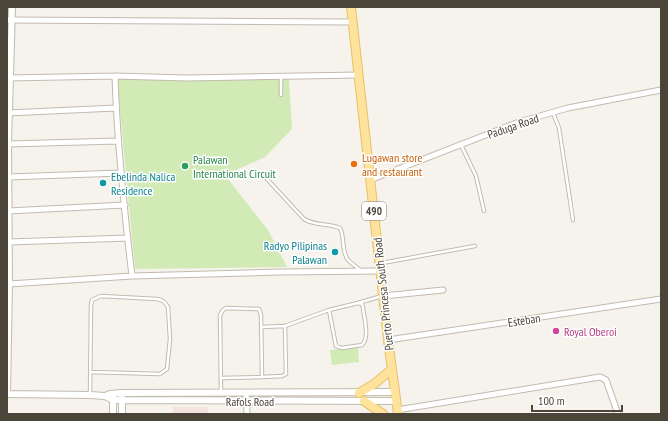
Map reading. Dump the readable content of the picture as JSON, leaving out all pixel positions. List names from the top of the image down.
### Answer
{
  "streets": {
    "main road": ["490", "Puerto Princesa South Road"],
    "street": ["Paduga Road", "Esteban", "Rafols Road"]
  },
  "crossings": [
    ["Paduga Road", "Puerto Princesa South Road"],
    ["Puerto Princesa South Road", "Esteban"],
    ["Puerto Princesa South Road", "Rafols Road"]
  ],
  "places": [
    "Lugawan store and restaurant",
    "Palawan International Circuit",
    "Ebelinda Nalica Residence",
    "Radyo Pilipinas Palawan",
    "Royal Oberoi"
  ],
  "scale_bar": "100 m"
}
